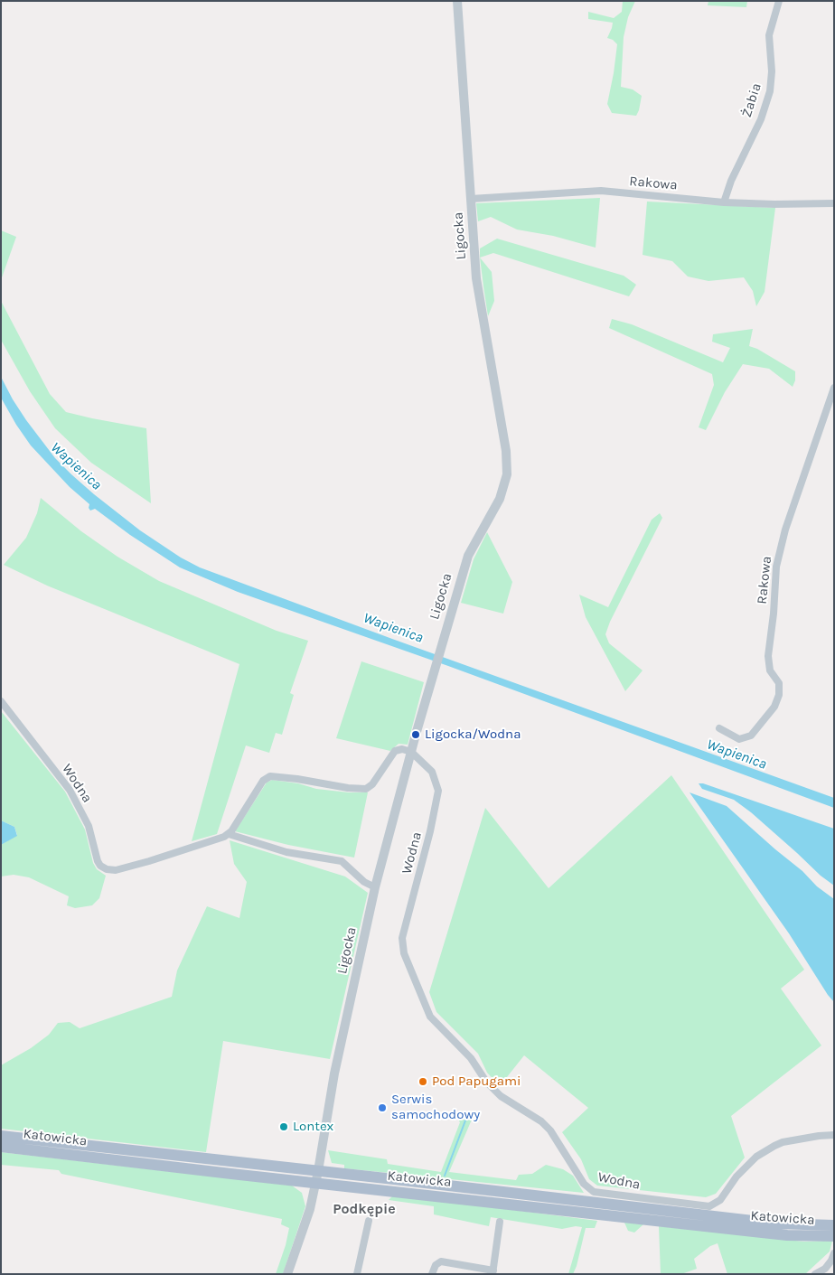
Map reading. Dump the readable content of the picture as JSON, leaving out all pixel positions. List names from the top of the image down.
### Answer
{
  "streets": {
    "main road": ["Katowicka"],
    "street": [
      "Żabia",
      "Rakowa",
      "Ligocka",
      "Wodna"
    ]
  },
  "crossings": [
    ["Żabia", "Rakowa"],
    ["Rakowa", "Ligocka"],
    ["Ligocka", "Wodna"],
    ["Ligocka", "Katowicka"]
  ],
  "districts": ["Podkępie"],
  "water": ["Wapienica"],
  "places": [
    "Ligocka/Wodna",
    "Pod Papugami",
    "Serwis samochodowy",
    "Lontex"
  ]
}
